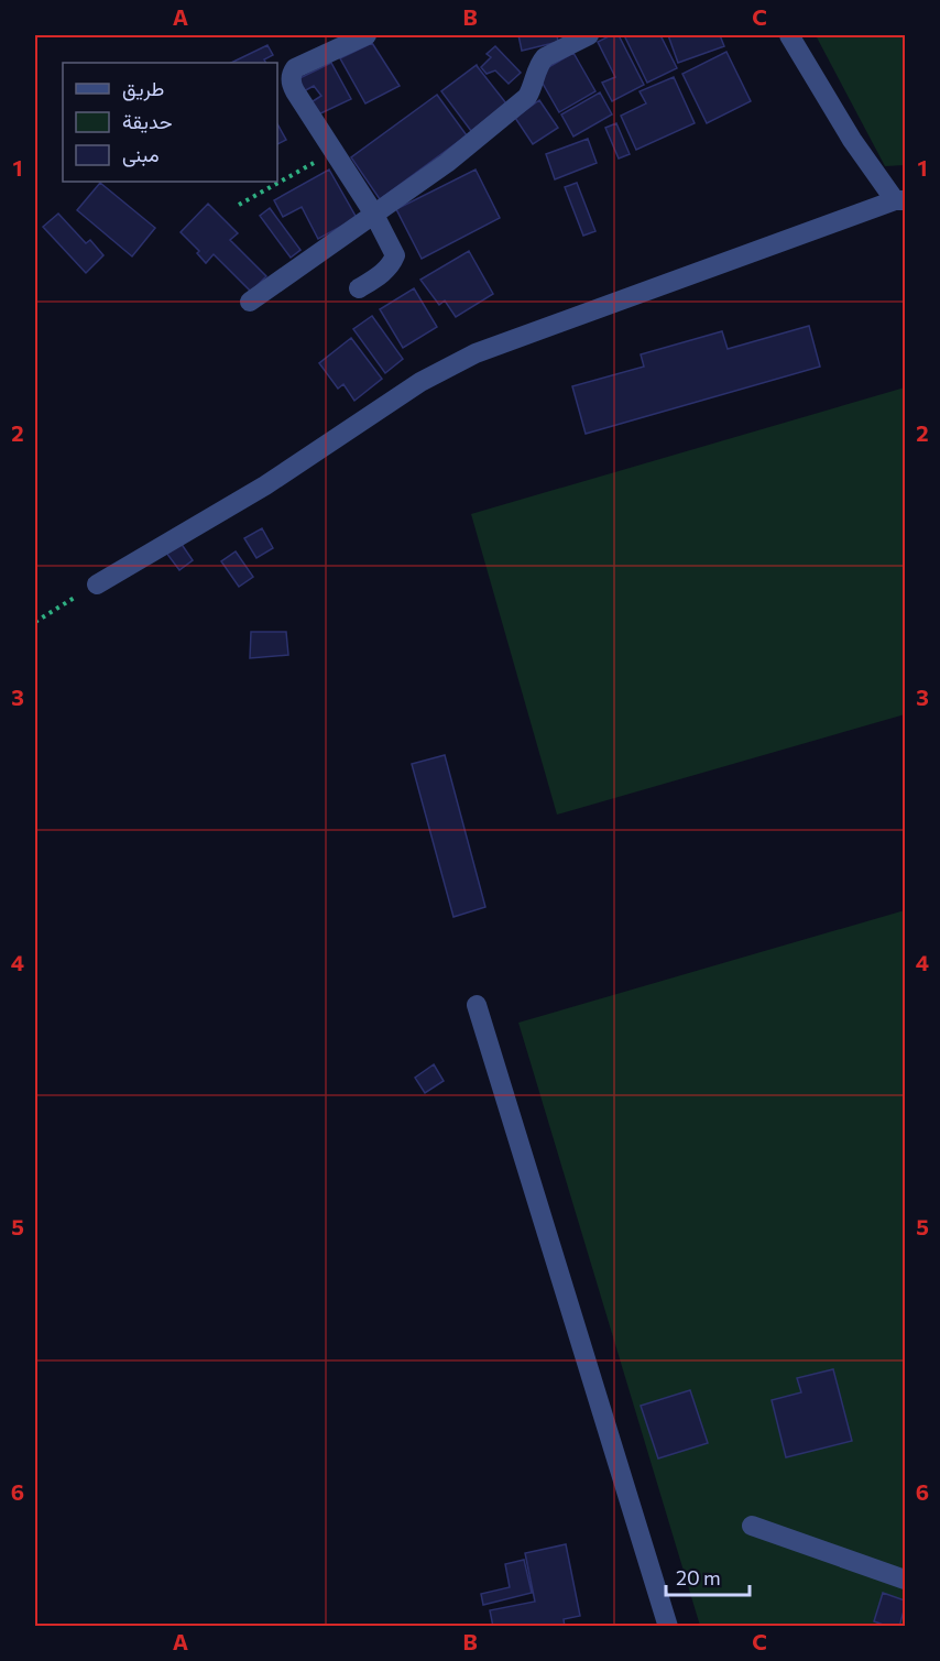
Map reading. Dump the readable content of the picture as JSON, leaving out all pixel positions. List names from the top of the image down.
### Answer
{
  "legend": ["طريق", "حديقة", "مبنى"],
  "scale_bar": "20 m",
  "grid": {
    "columns": ["A", "B", "C"],
    "rows": [
      "1",
      "2",
      "3",
      "4",
      "5",
      "6"
    ]
  }
}
